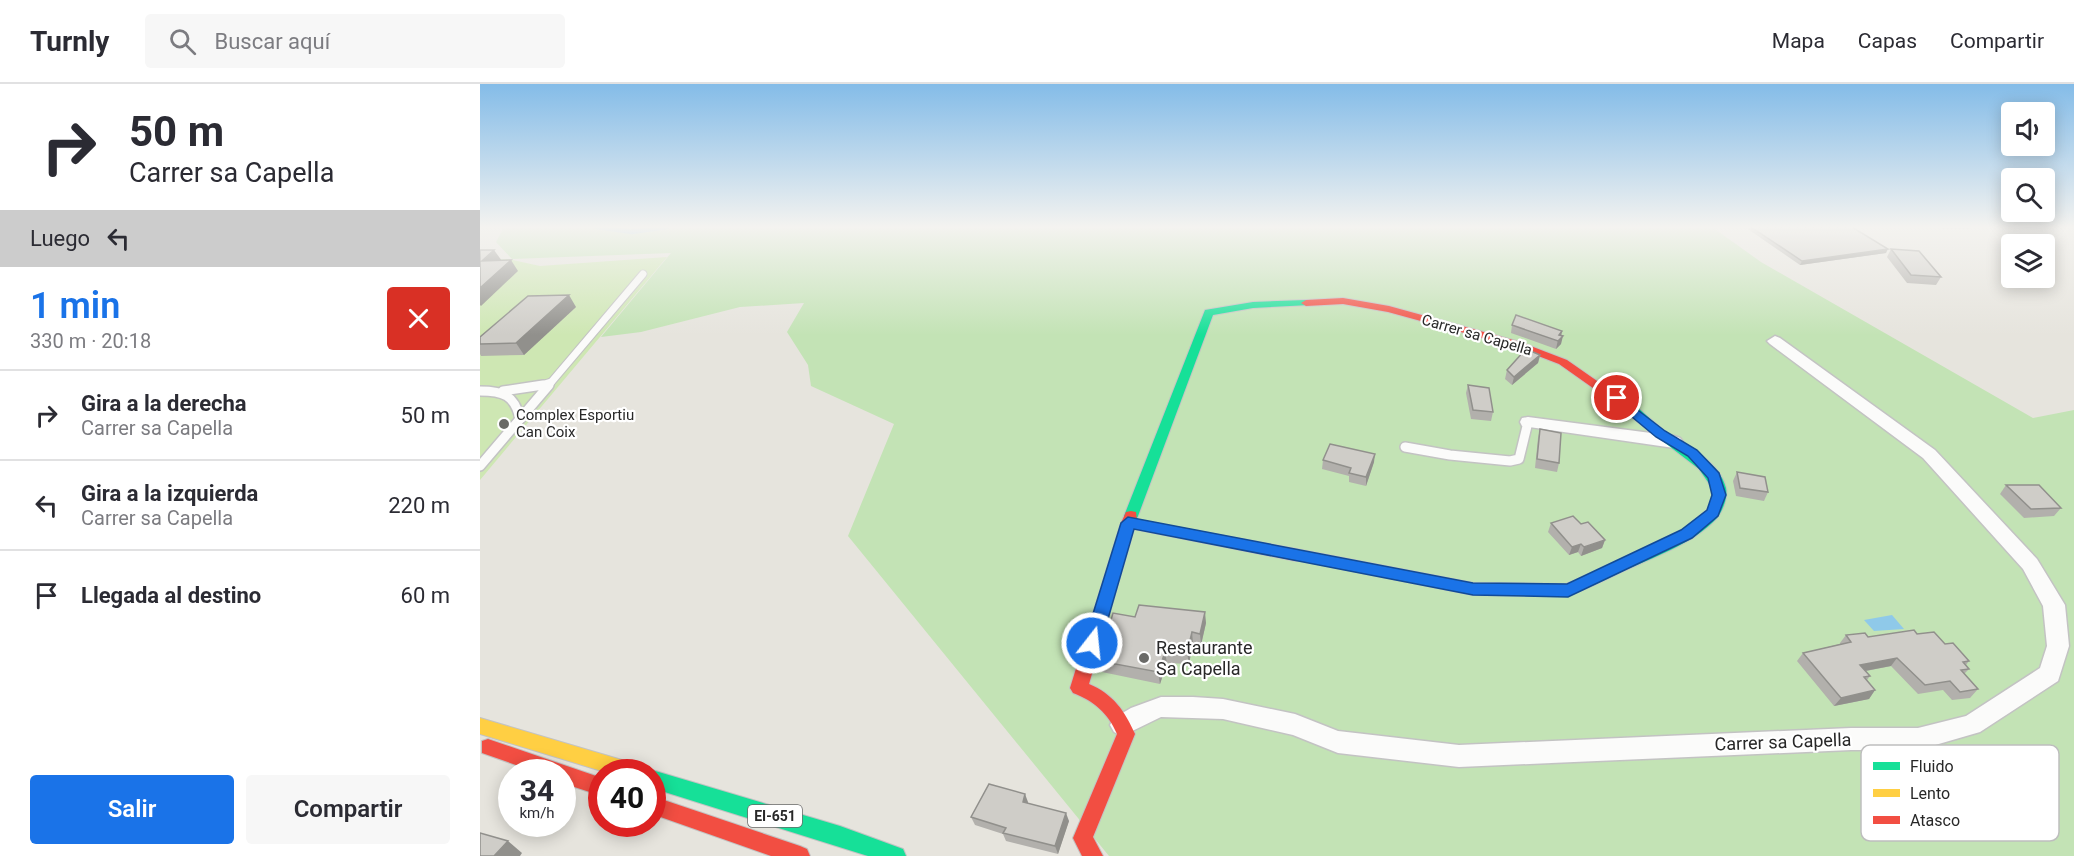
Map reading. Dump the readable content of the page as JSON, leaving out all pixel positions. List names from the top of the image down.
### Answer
{
  "streets": {
    "street": ["Carrer sa Capella", "EI-651"]
  },
  "places": ["Complex Esportiu Can Coix", "Restaurante Sa Capella"],
  "legend": ["Fluido", "Lento", "Atasco"],
  "page": {
    "header": "Turnly",
    "search": "Buscar aquí",
    "nav": ["Mapa", "Capas", "Compartir"],
    "turn": ["50 m", "Carrer sa Capella"],
    "then": "Luego",
    "heading": ["1 min", "330 m · 20:18"],
    "list": [
      {
        "name": "Gira a la derecha",
        "note": "Carrer sa Capella",
        "value": "50 m"
      },
      {
        "name": "Gira a la izquierda",
        "note": "Carrer sa Capella",
        "value": "220 m"
      },
      {
        "name": "Llegada al destino",
        "value": "60 m"
      }
    ],
    "speed": "34 km/h",
    "limit": "40",
    "buttons": ["Salir", "Compartir"]
  }
}
